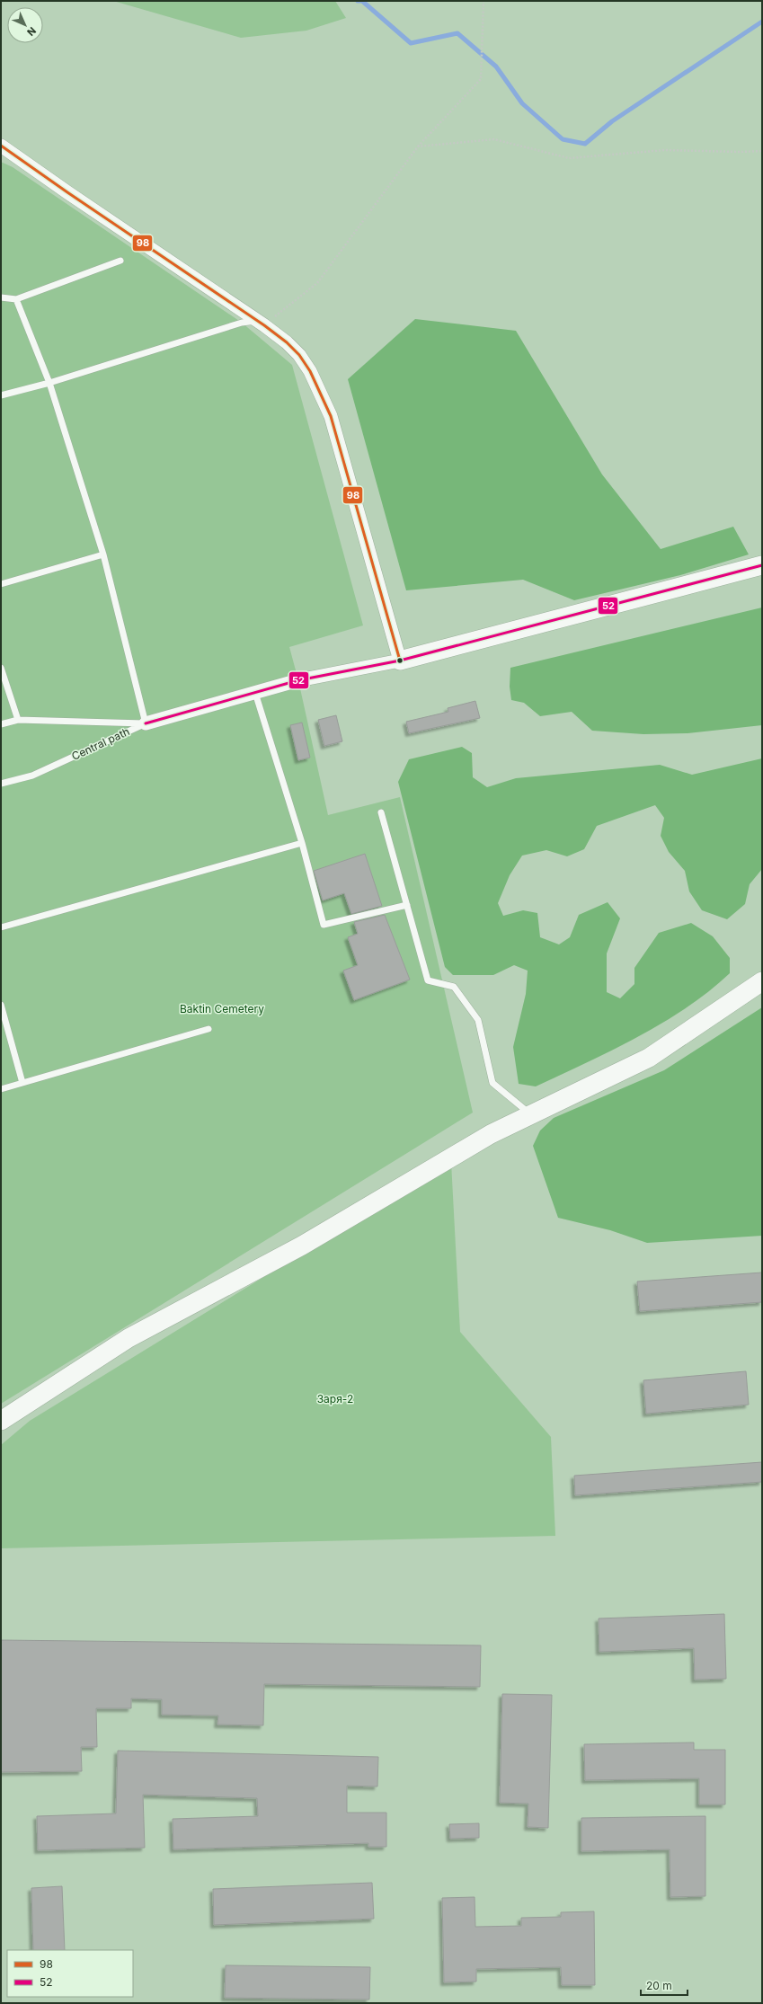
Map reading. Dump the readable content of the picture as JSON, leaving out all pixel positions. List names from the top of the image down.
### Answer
{
  "streets": {
    "lane": ["Central path"]
  },
  "parks": ["Baktin Cemetery", "Заря-2"],
  "lines": ["transit line 98", "transit line 52"],
  "legend": ["98", "52"],
  "scale_bar": "20 m",
  "north": "bottom right"
}
